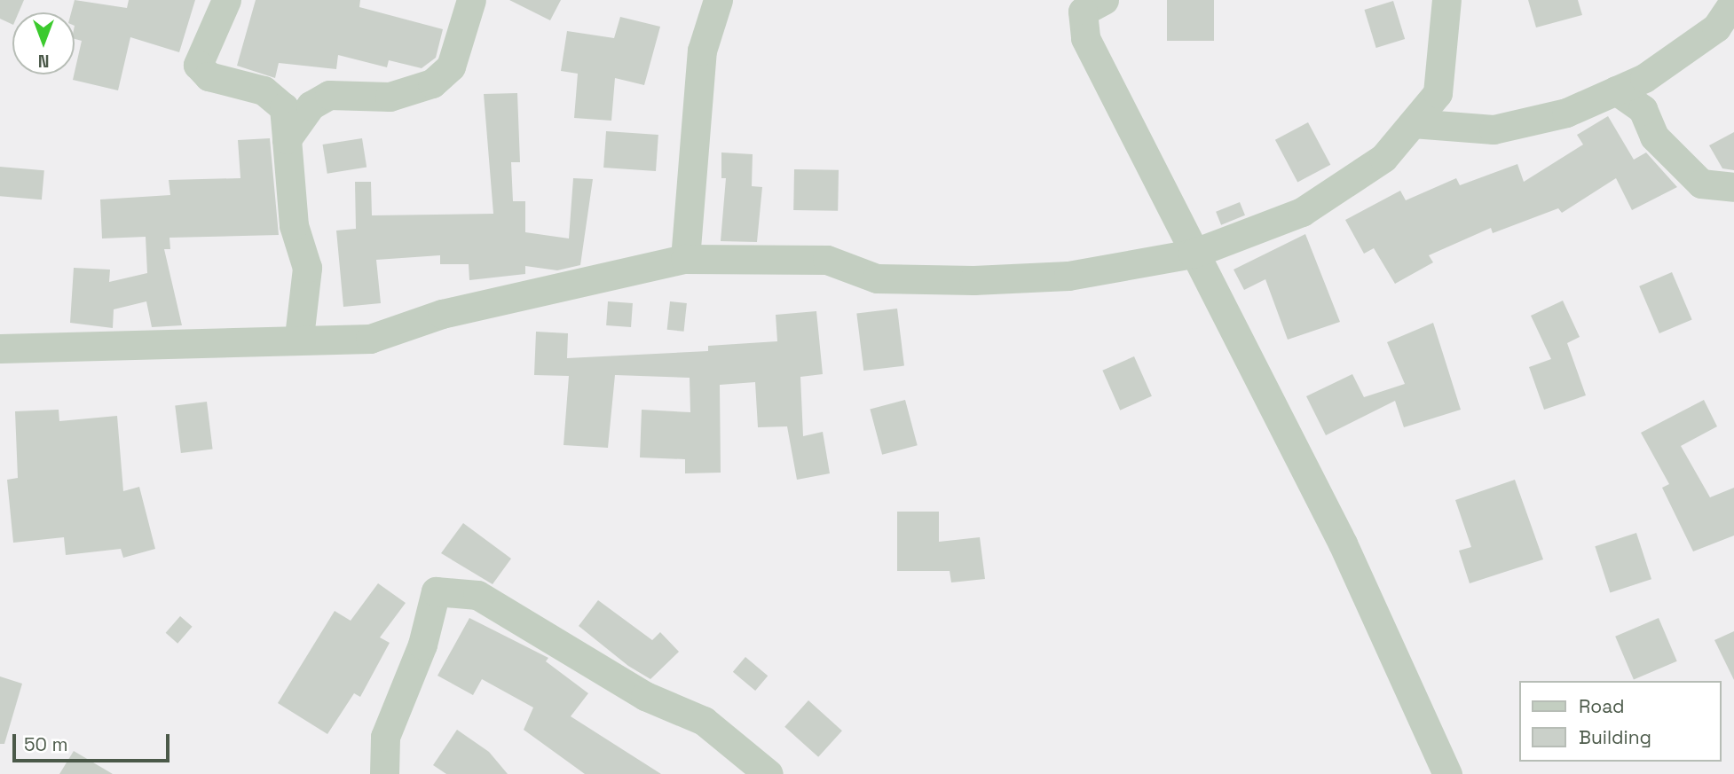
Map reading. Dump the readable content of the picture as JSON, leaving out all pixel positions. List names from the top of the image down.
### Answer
{
  "legend": ["Road", "Building"],
  "scale_bar": "50 m",
  "north": "bottom"
}
